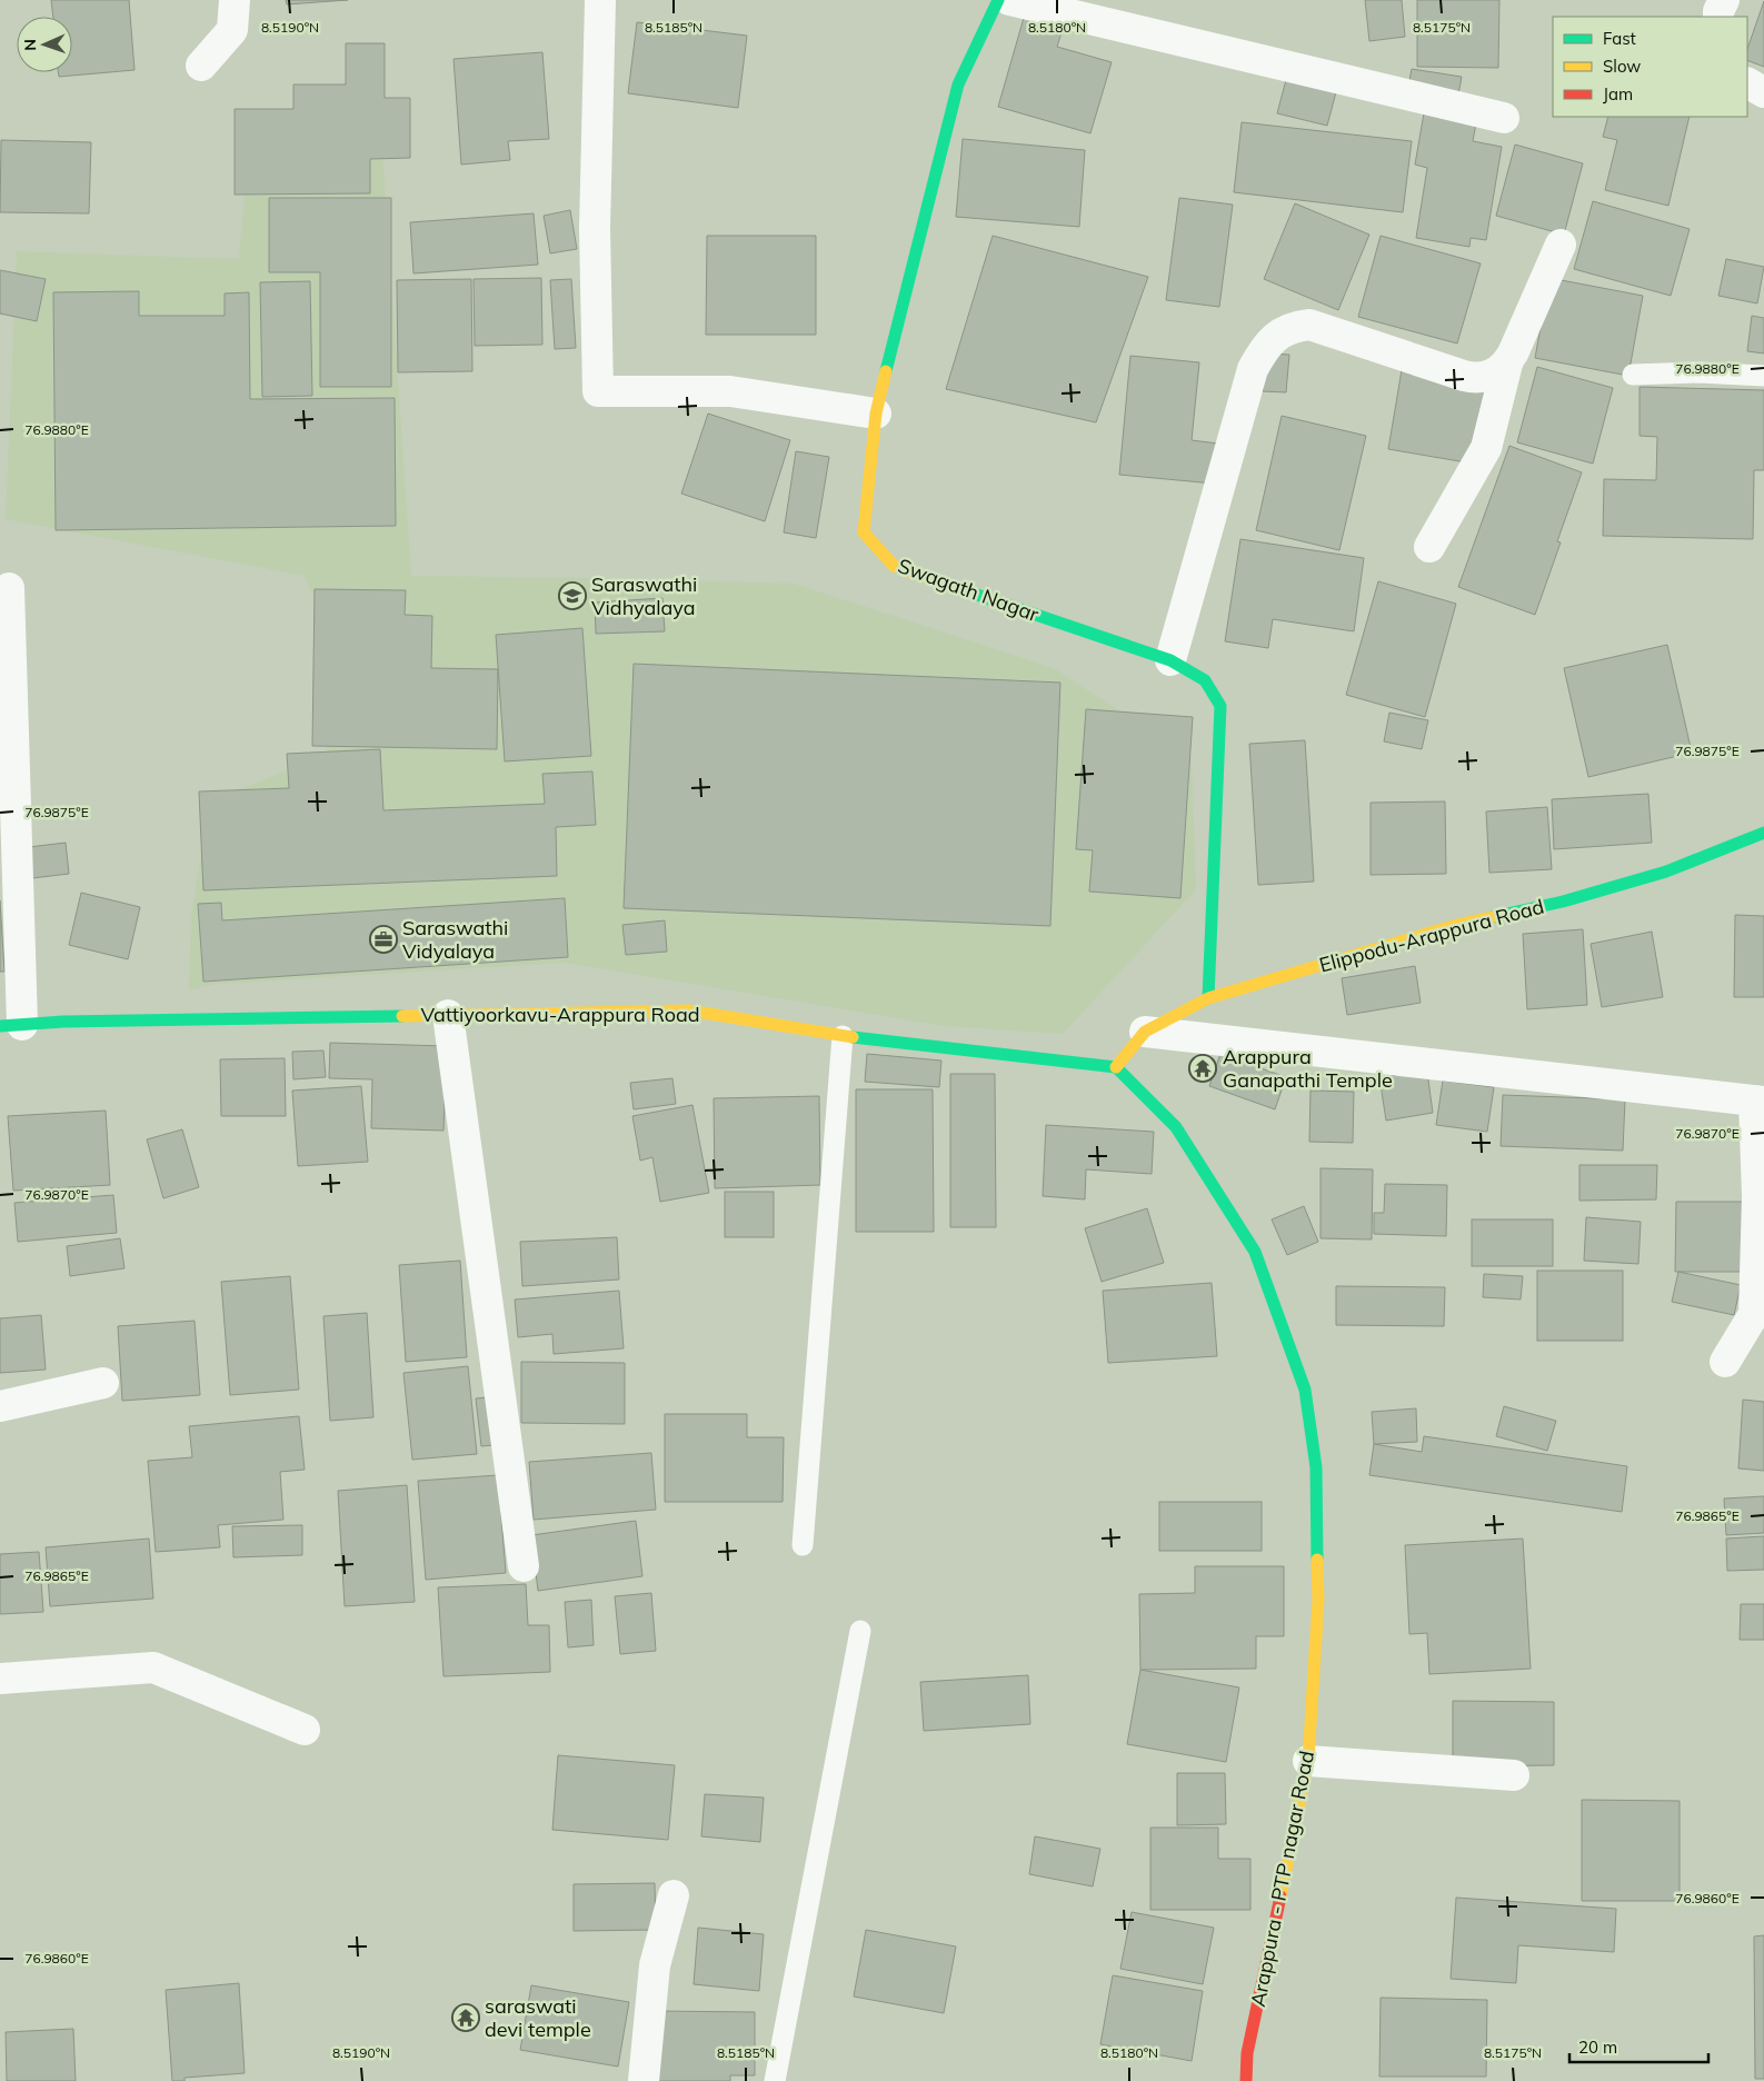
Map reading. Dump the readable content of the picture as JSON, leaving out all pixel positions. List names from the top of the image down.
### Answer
{
  "streets": {
    "street": [
      "Swagath Nagar",
      "Elippodu-Arappura Road",
      "Vattiyoorkavu-Arappura Road",
      "Arappura - PTP nagar Road"
    ]
  },
  "crossings": [
    ["Swagath Nagar", "Elippodu-Arappura Road"],
    ["Elippodu-Arappura Road", "Vattiyoorkavu-Arappura Road"],
    ["Elippodu-Arappura Road", "Arappura - PTP nagar Road"],
    ["Vattiyoorkavu-Arappura Road", "Arappura - PTP nagar Road"]
  ],
  "places": {
    "school or university": ["Saraswathi Vidhyalaya"],
    "office": ["Saraswathi Vidyalaya"],
    "temple": ["Arappura Ganapathi Temple", "saraswati devi temple"]
  },
  "legend": ["Fast", "Slow", "Jam"],
  "scale_bar": "20 m",
  "north": "left",
  "coordinates": [
    "8.5190°N",
    "8.5185°N",
    "8.5180°N",
    "8.5175°N",
    "76.9880°E",
    "76.9875°E",
    "76.9870°E",
    "76.9865°E",
    "76.9860°E"
  ]
}
